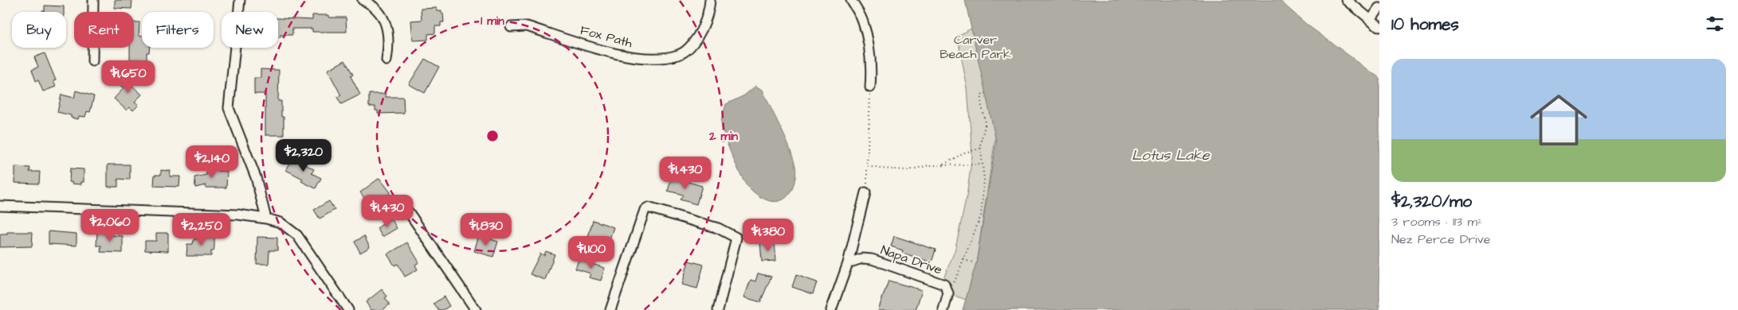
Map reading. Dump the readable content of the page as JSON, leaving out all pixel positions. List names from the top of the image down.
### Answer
{
  "streets": {
    "street": ["Fox Path", "Napa Drive"]
  },
  "water": ["Lotus Lake"],
  "parks": ["Carver Beach Park"],
  "page": {
    "heading": "10 homes",
    "chip": [
      "Buy",
      "Rent",
      "Filters",
      "New"
    ],
    "list": [
      {
        "name": "$2,320/mo",
        "note": "3 rooms · 113 m² · Nez Perce Drive"
      }
    ],
    "price": [
      "$1,650",
      "$2,320",
      "$2,140",
      "$1,430",
      "$1,430",
      "$2,060",
      "$2,250",
      "$1,830",
      "$1,380",
      "$1,100"
    ]
  },
  "rings": ["1 min", "2 min"]
}
